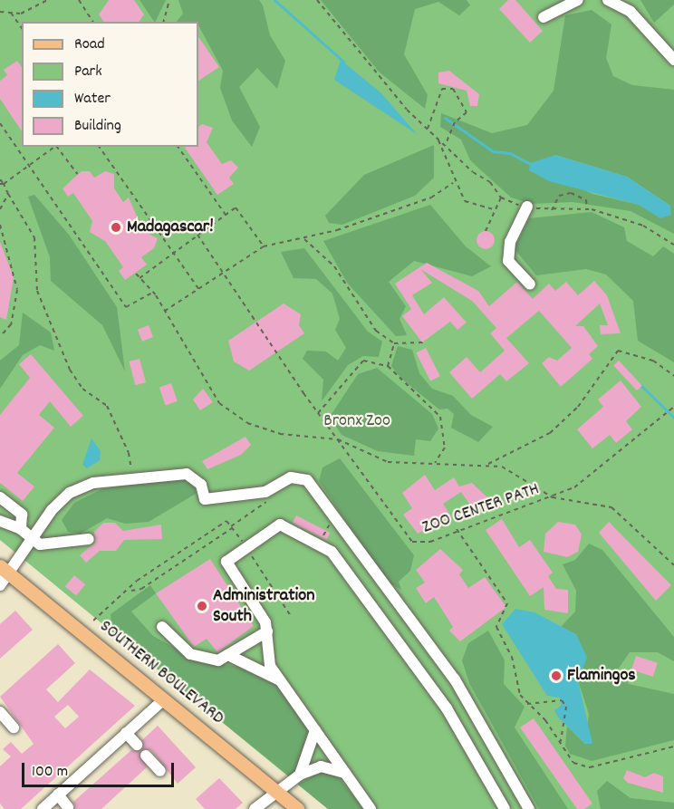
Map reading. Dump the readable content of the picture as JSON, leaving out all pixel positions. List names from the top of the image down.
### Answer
{
  "streets": {
    "main road": ["SOUTHERN BOULEVARD"],
    "path": ["ZOO CENTER PATH"]
  },
  "parks": ["Bronx Zoo"],
  "places": ["Madagascar!", "Administration South", "Flamingos"],
  "legend": [
    "Road",
    "Park",
    "Water",
    "Building"
  ],
  "scale_bar": "100 m"
}
